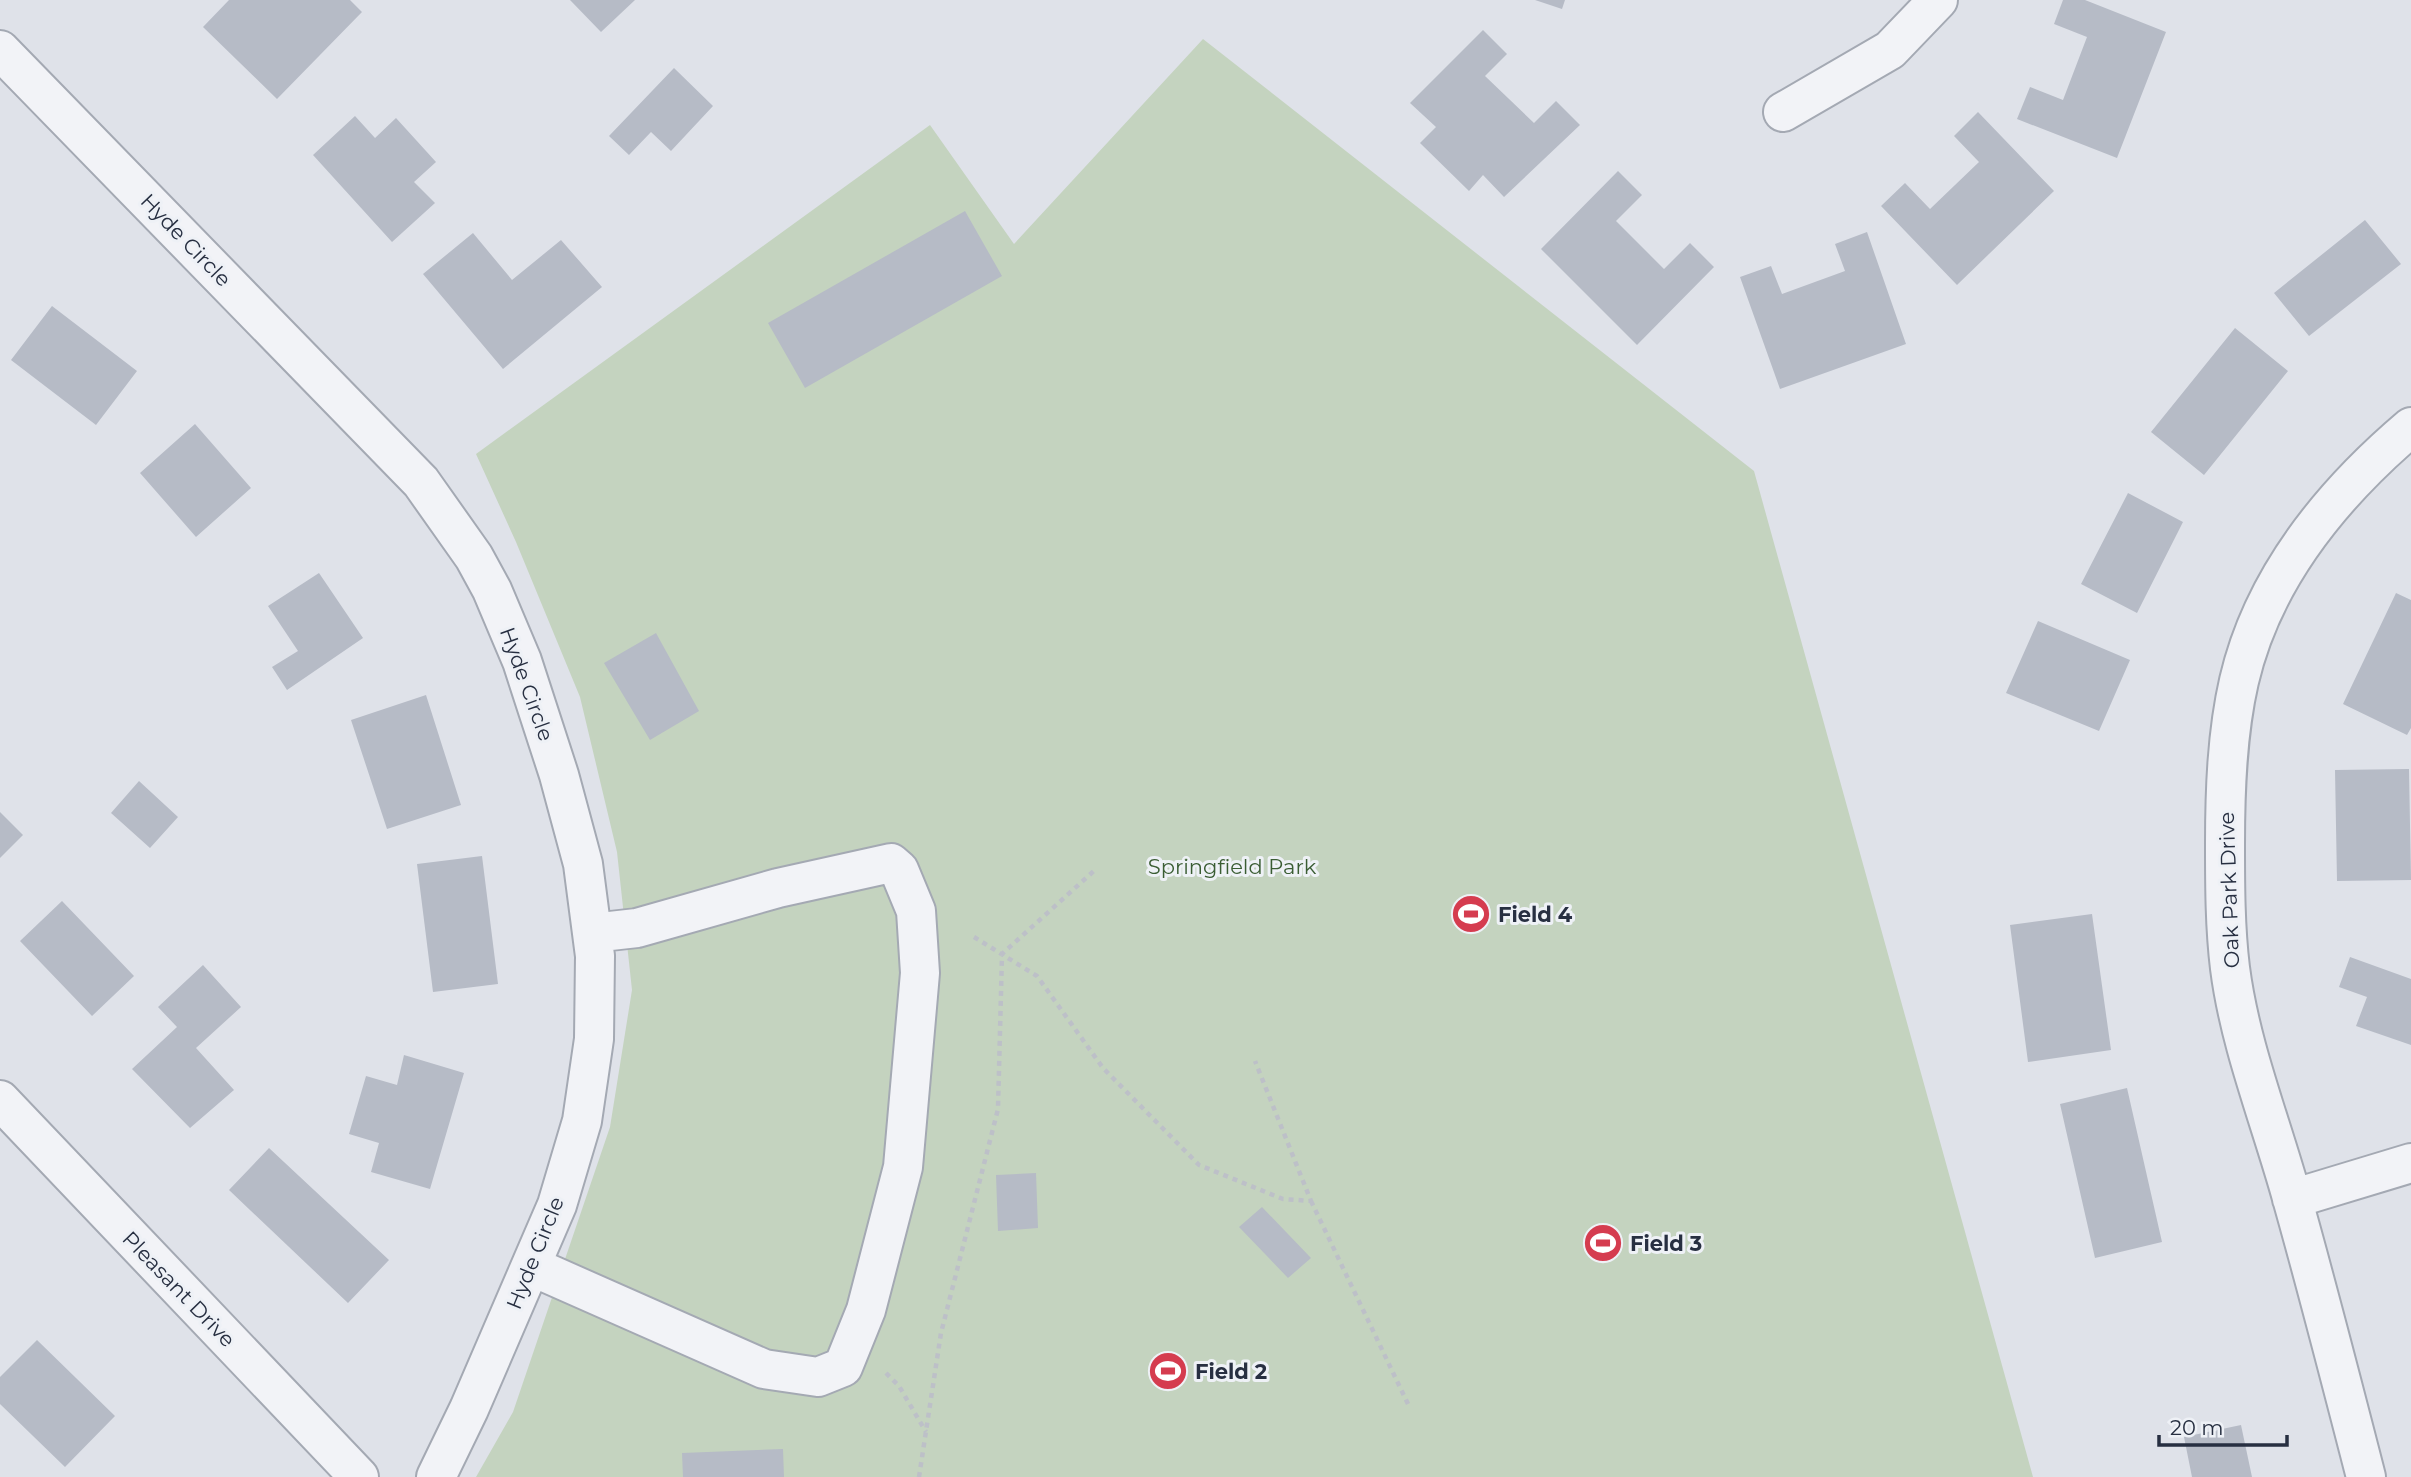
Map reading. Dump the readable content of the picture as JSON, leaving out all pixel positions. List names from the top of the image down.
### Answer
{
  "streets": {
    "street": ["Hyde Circle", "Oak Park Drive", "Pleasant Drive"]
  },
  "parks": ["Springfield Park"],
  "places": {
    "sports": ["Field 4", "Field 3", "Field 2"]
  },
  "scale_bar": "20 m"
}
